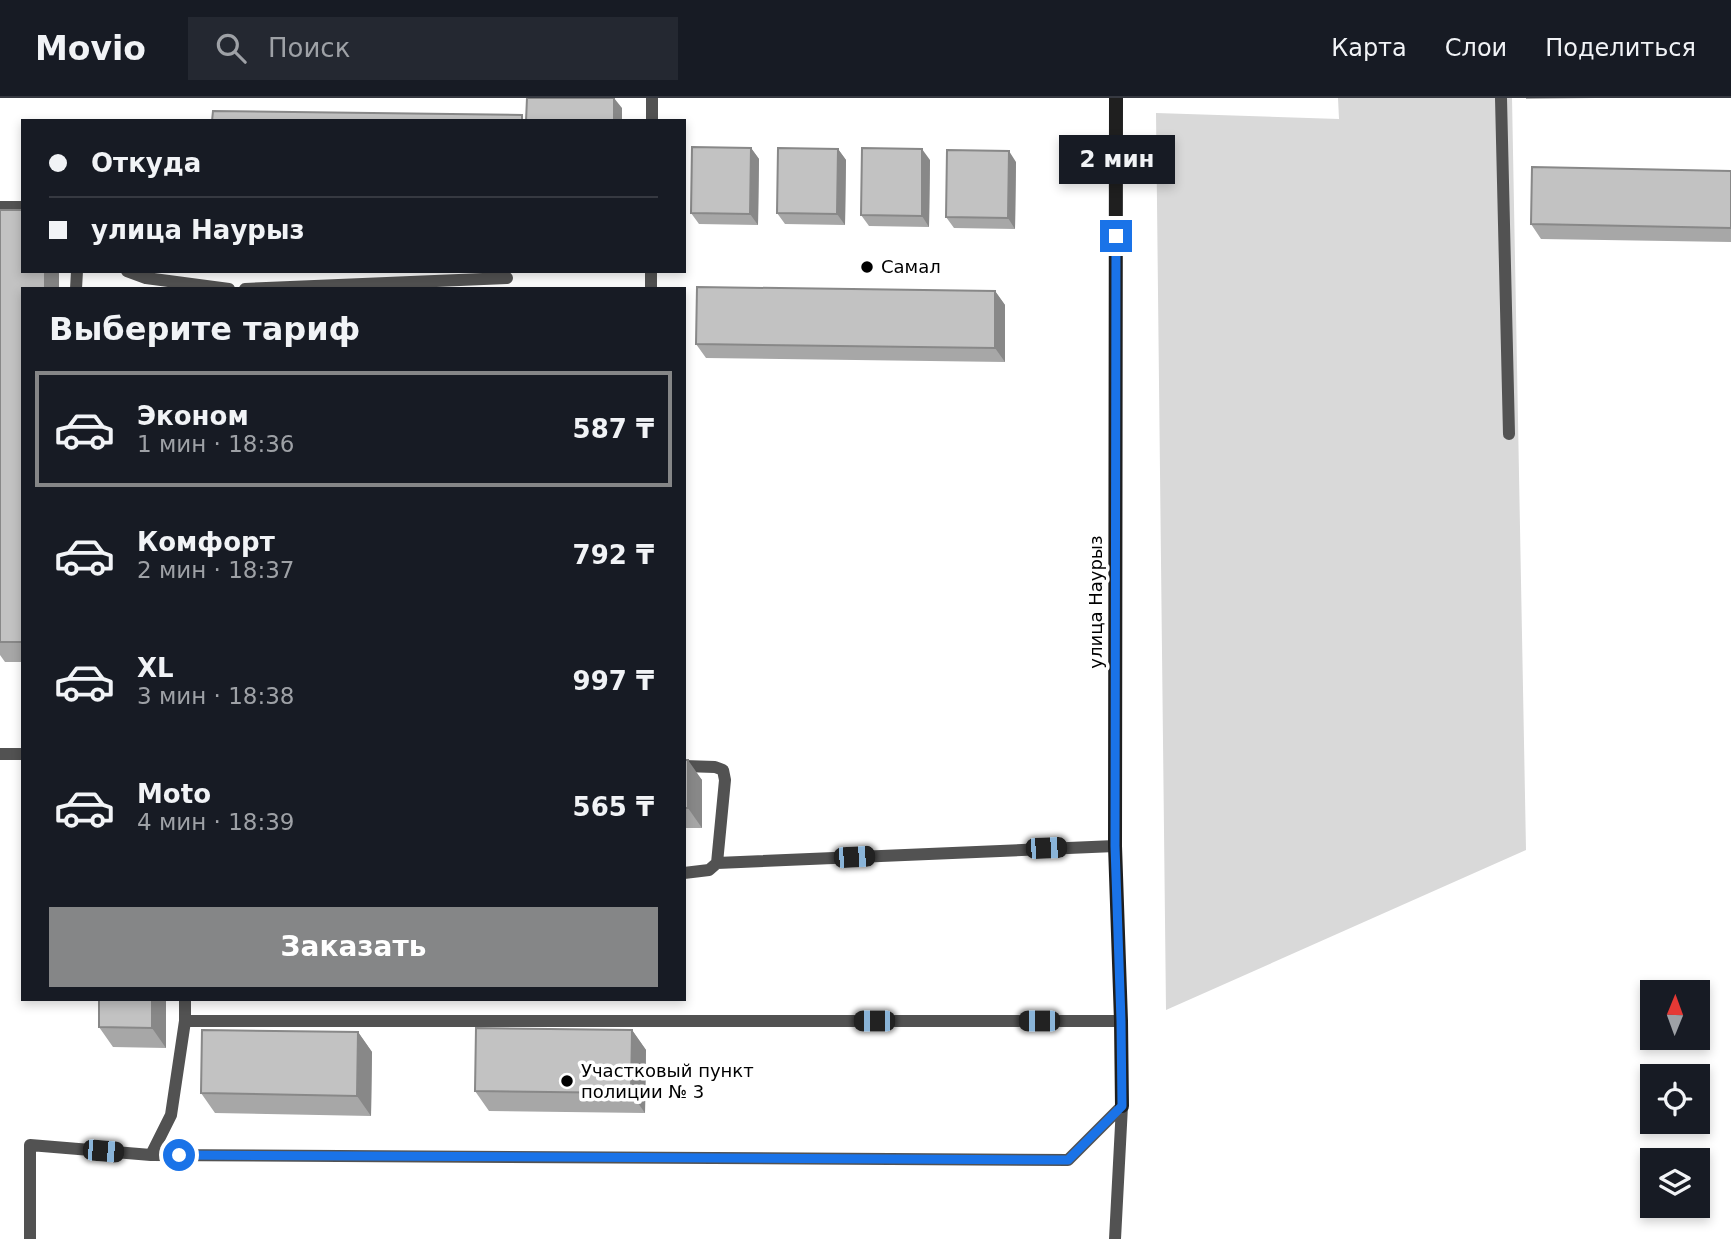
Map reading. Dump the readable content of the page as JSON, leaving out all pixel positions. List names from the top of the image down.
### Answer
{
  "streets": {
    "street": ["улица Наурыз"]
  },
  "places": ["Самал", "Участковый пункт полиции № 3"],
  "north": "top",
  "page": {
    "header": "Movio",
    "search": "Поиск",
    "nav": ["Карта", "Слои", "Поделиться"],
    "banner": ["Откуда", "улица Наурыз"],
    "bubble": "2 мин",
    "heading": "Выберите тариф",
    "list": [
      {
        "name": "Эконом",
        "note": "1 мин · 18:36",
        "value": "587 ₸"
      },
      {
        "name": "Комфорт",
        "note": "2 мин · 18:37",
        "value": "792 ₸"
      },
      {
        "name": "XL",
        "note": "3 мин · 18:38",
        "value": "997 ₸"
      },
      {
        "name": "Moto",
        "note": "4 мин · 18:39",
        "value": "565 ₸"
      }
    ],
    "buttons": "Заказать"
  }
}
